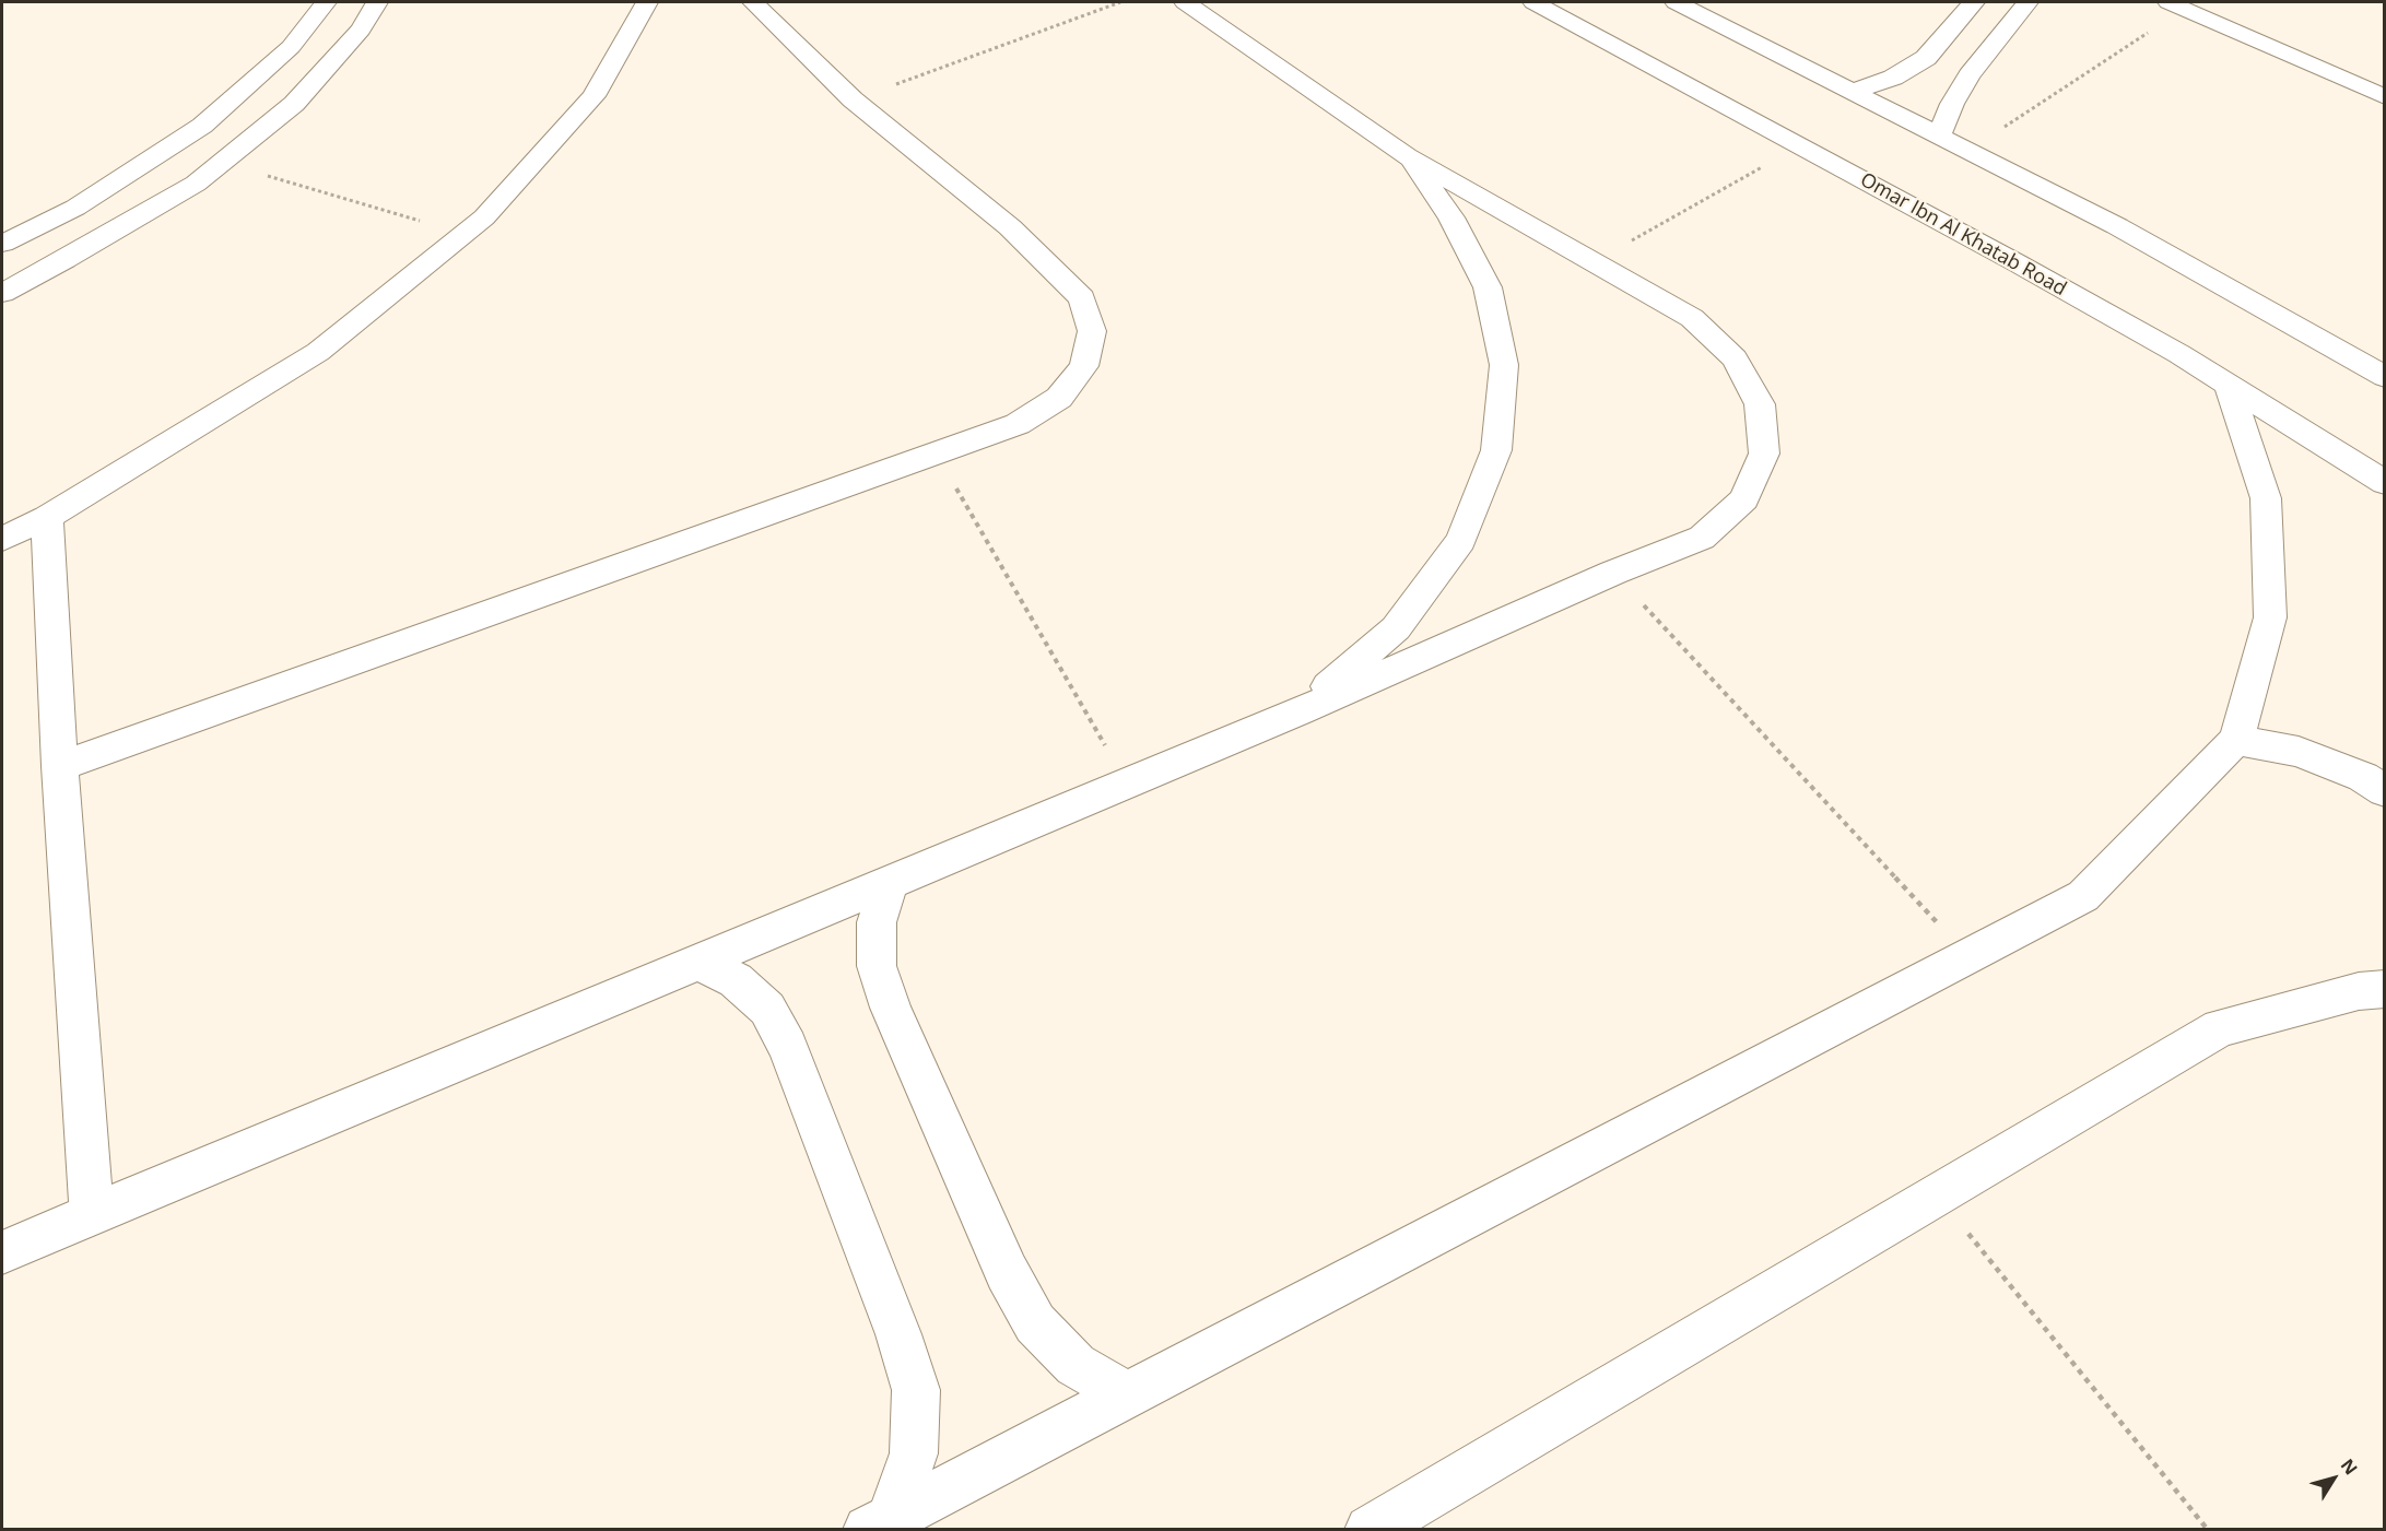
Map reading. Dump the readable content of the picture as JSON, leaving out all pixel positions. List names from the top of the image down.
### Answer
{
  "streets": {
    "street": ["Omar Ibn Al Khatab Road"]
  },
  "north": "top right"
}
